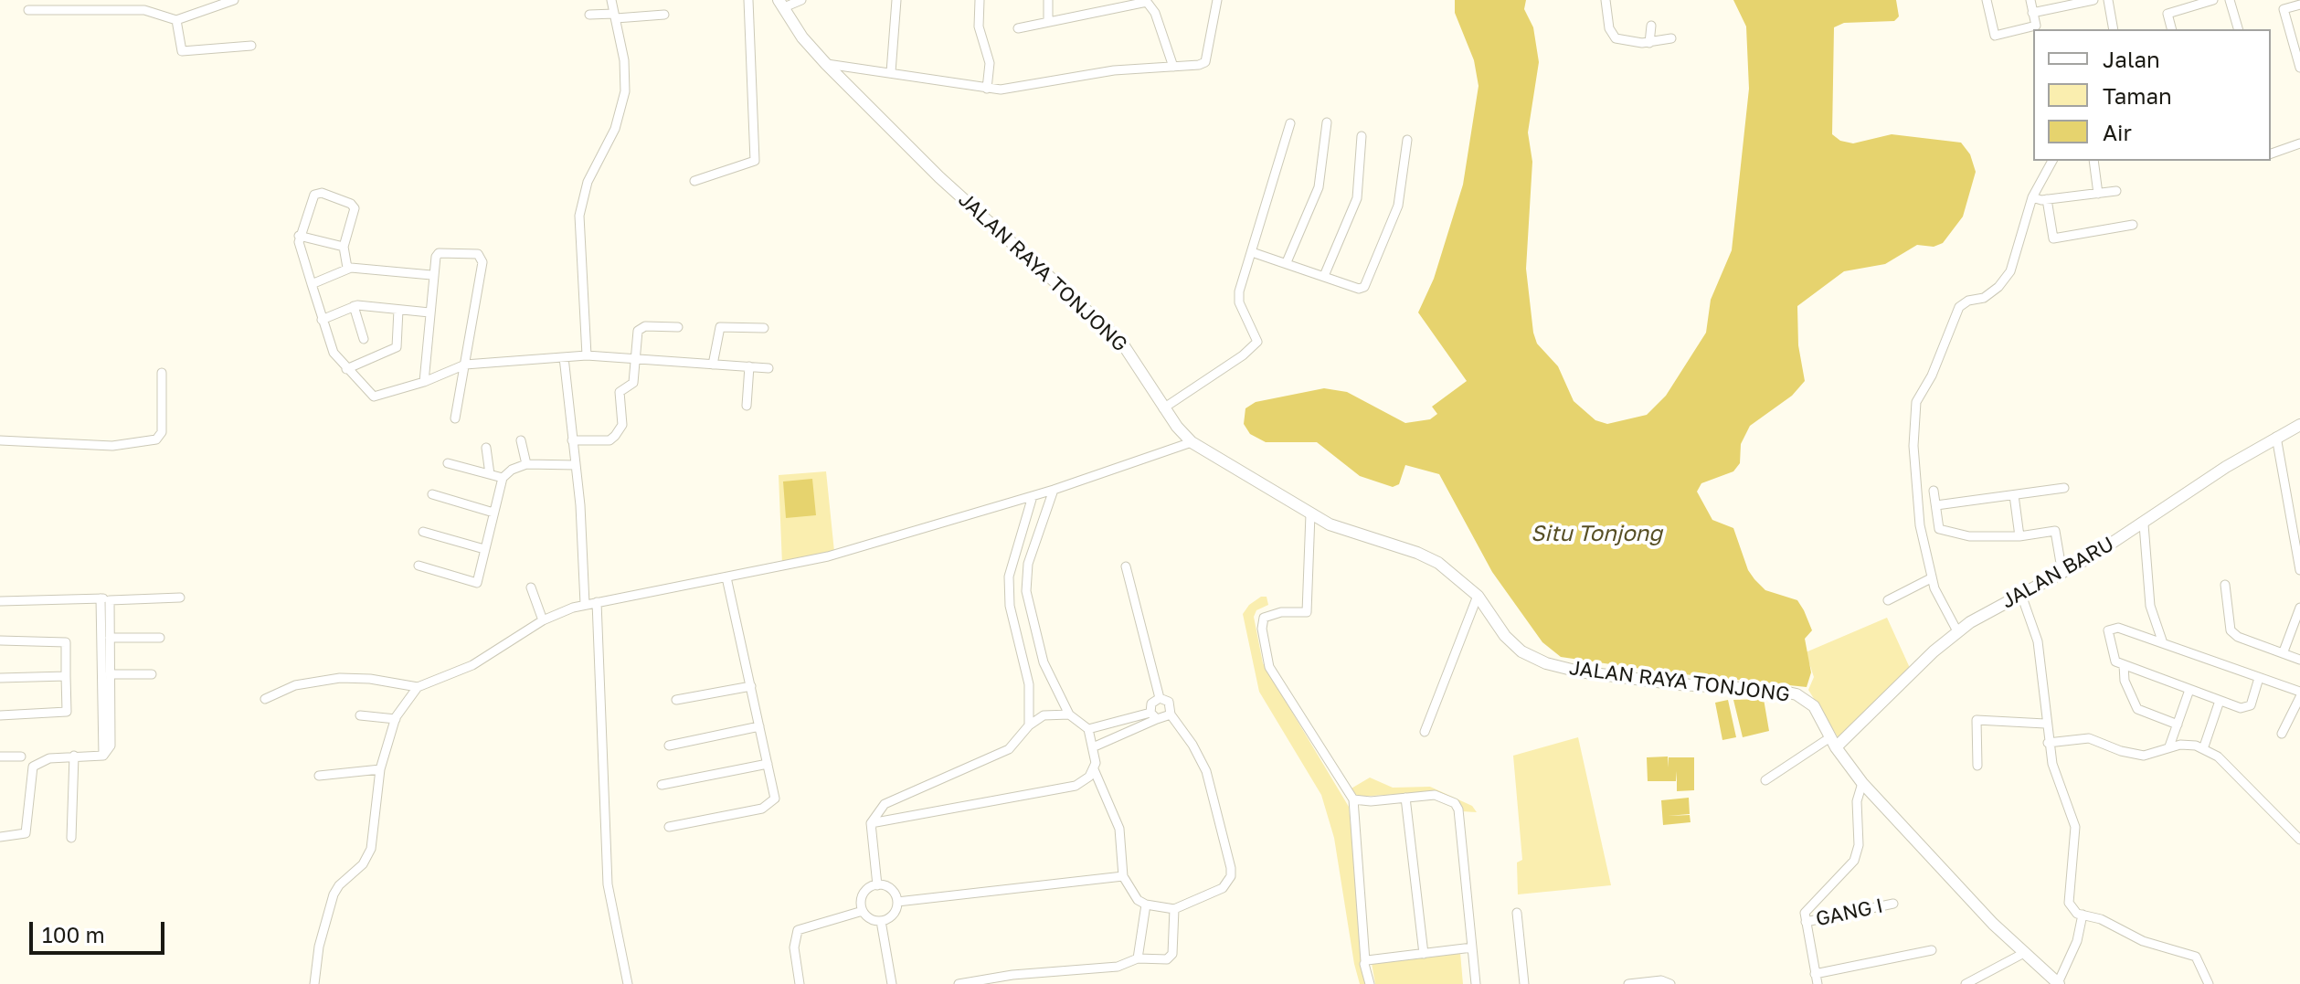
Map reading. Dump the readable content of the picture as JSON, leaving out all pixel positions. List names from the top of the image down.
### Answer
{
  "streets": {
    "main road": ["JALAN RAYA TONJONG", "JALAN BARU"],
    "street": ["GANG I"]
  },
  "crossings": [
    ["JALAN RAYA TONJONG", "JALAN BARU"]
  ],
  "water": ["Situ Tonjong"],
  "legend": ["Jalan", "Taman", "Air"],
  "scale_bar": "100 m"
}
